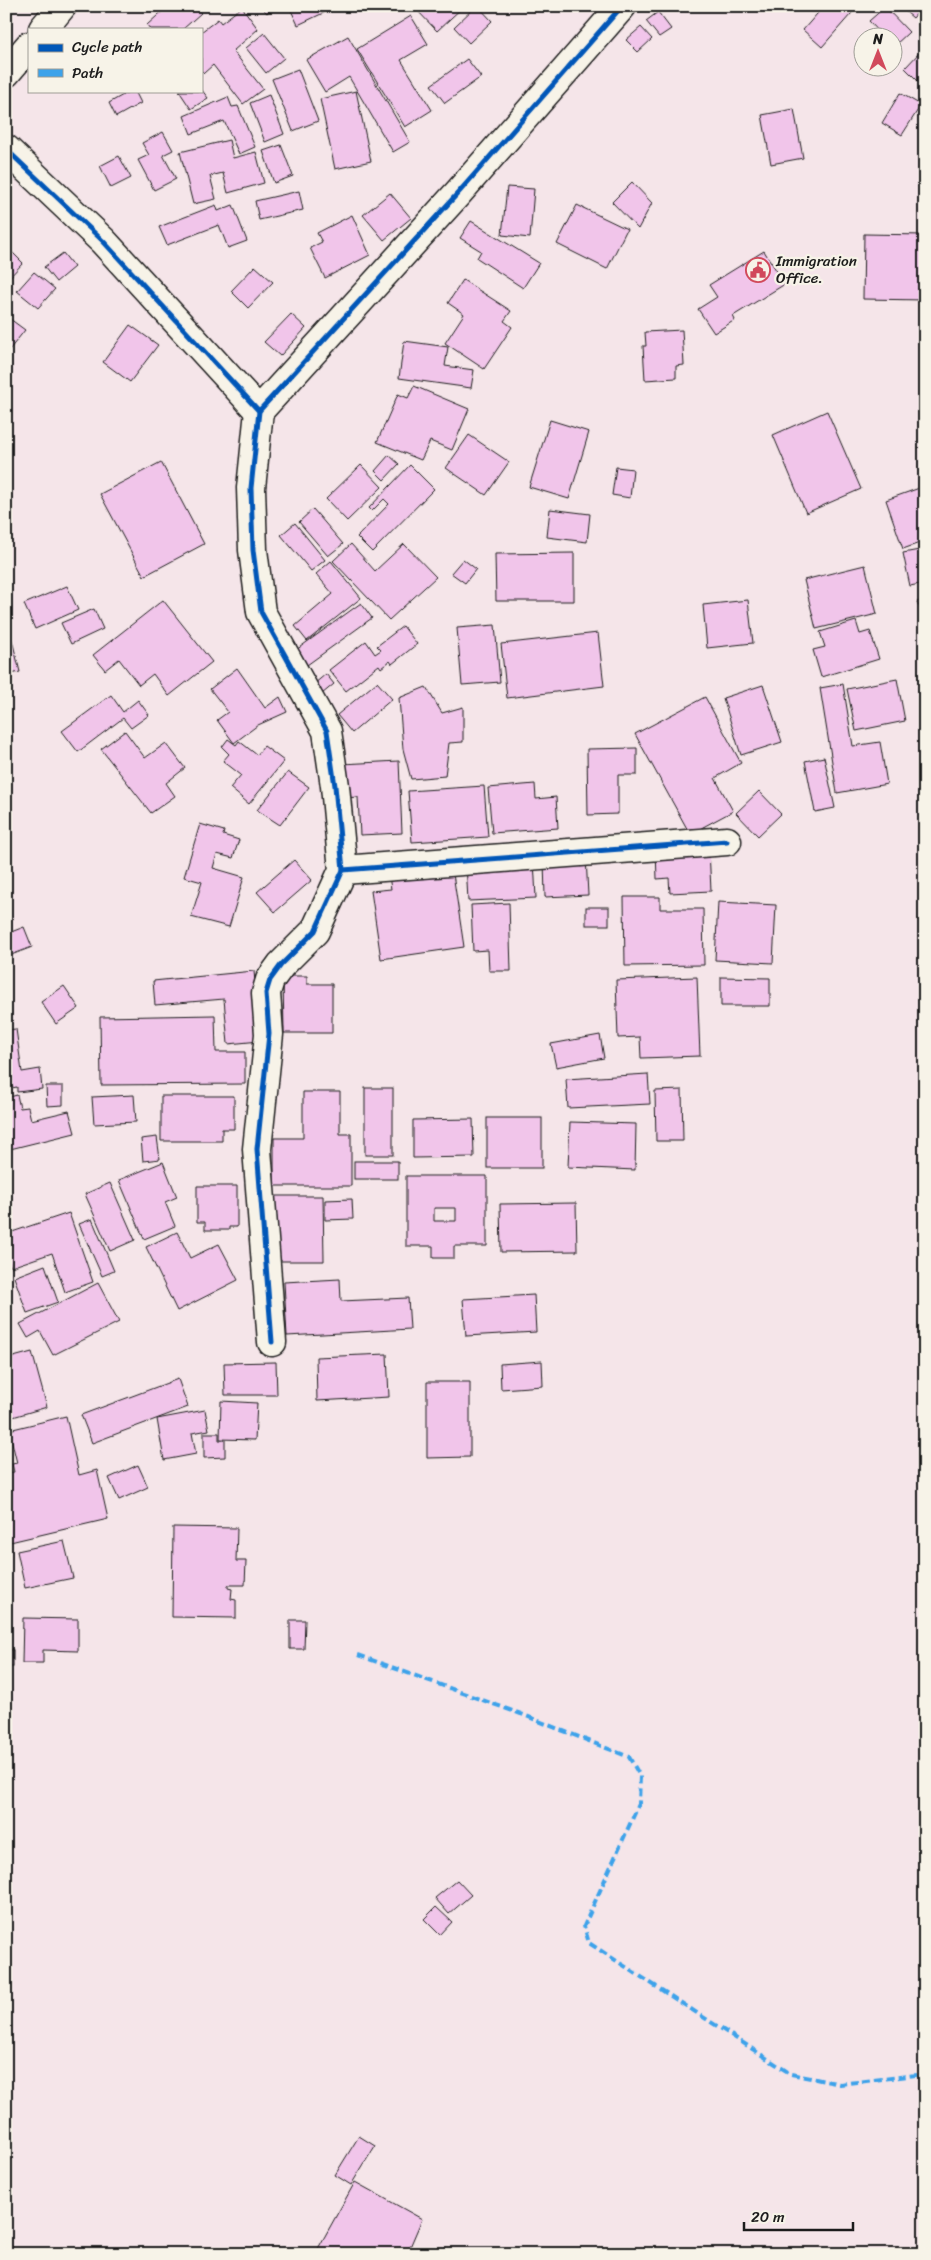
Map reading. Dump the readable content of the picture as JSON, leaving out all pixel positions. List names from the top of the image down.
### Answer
{
  "places": {
    "public building": ["Immigration Office."]
  },
  "legend": ["Cycle path", "Path"],
  "scale_bar": "20 m",
  "north": "top"
}
